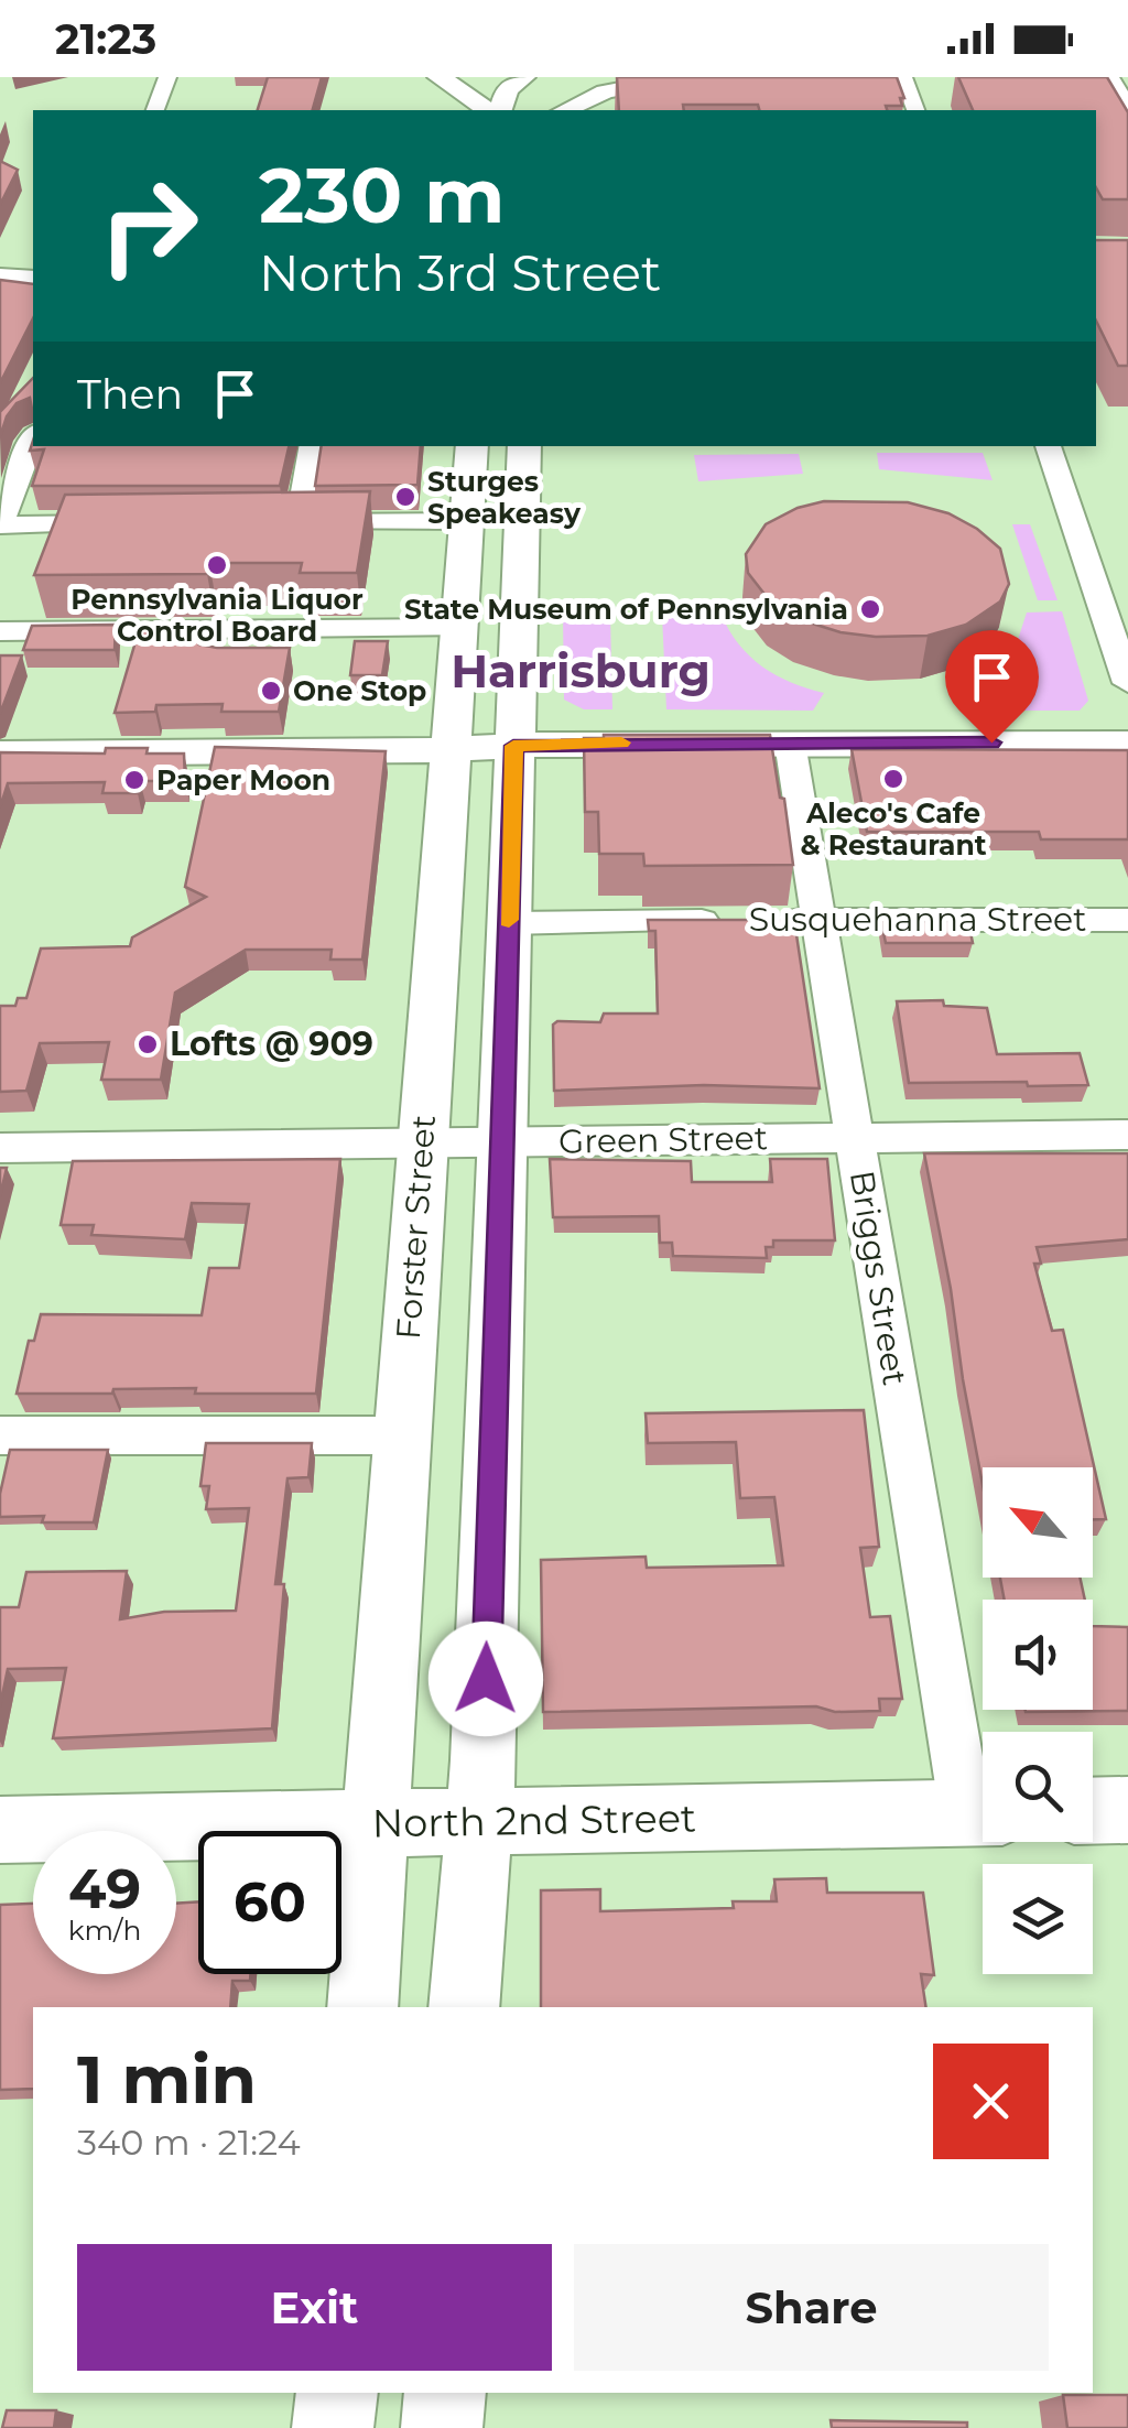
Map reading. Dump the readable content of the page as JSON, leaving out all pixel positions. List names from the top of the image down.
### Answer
{
  "streets": {
    "main road": ["Forster Street", "North 2nd Street"],
    "street": ["Susquehanna Street", "Green Street", "Briggs Street"]
  },
  "crossings": [
    ["Susquehanna Street", "Briggs Street"],
    ["Green Street", "Forster Street"],
    ["Green Street", "Briggs Street"],
    ["Forster Street", "North 2nd Street"]
  ],
  "districts": ["Harrisburg"],
  "places": [
    "Sturges Speakeasy",
    "Pennsylvania Liquor Control Board",
    "State Museum of Pennsylvania",
    "One Stop",
    "Aleco's Cafe & Restaurant",
    "Paper Moon",
    "Lofts @ 909"
  ],
  "north": "top left",
  "page": {
    "status": "21:23",
    "turn": ["230 m", "North 3rd Street"],
    "then": "Then",
    "speed": "49 km/h",
    "limit": "60",
    "heading": ["1 min", "340 m · 21:24"],
    "buttons": ["Exit", "Share"]
  }
}
